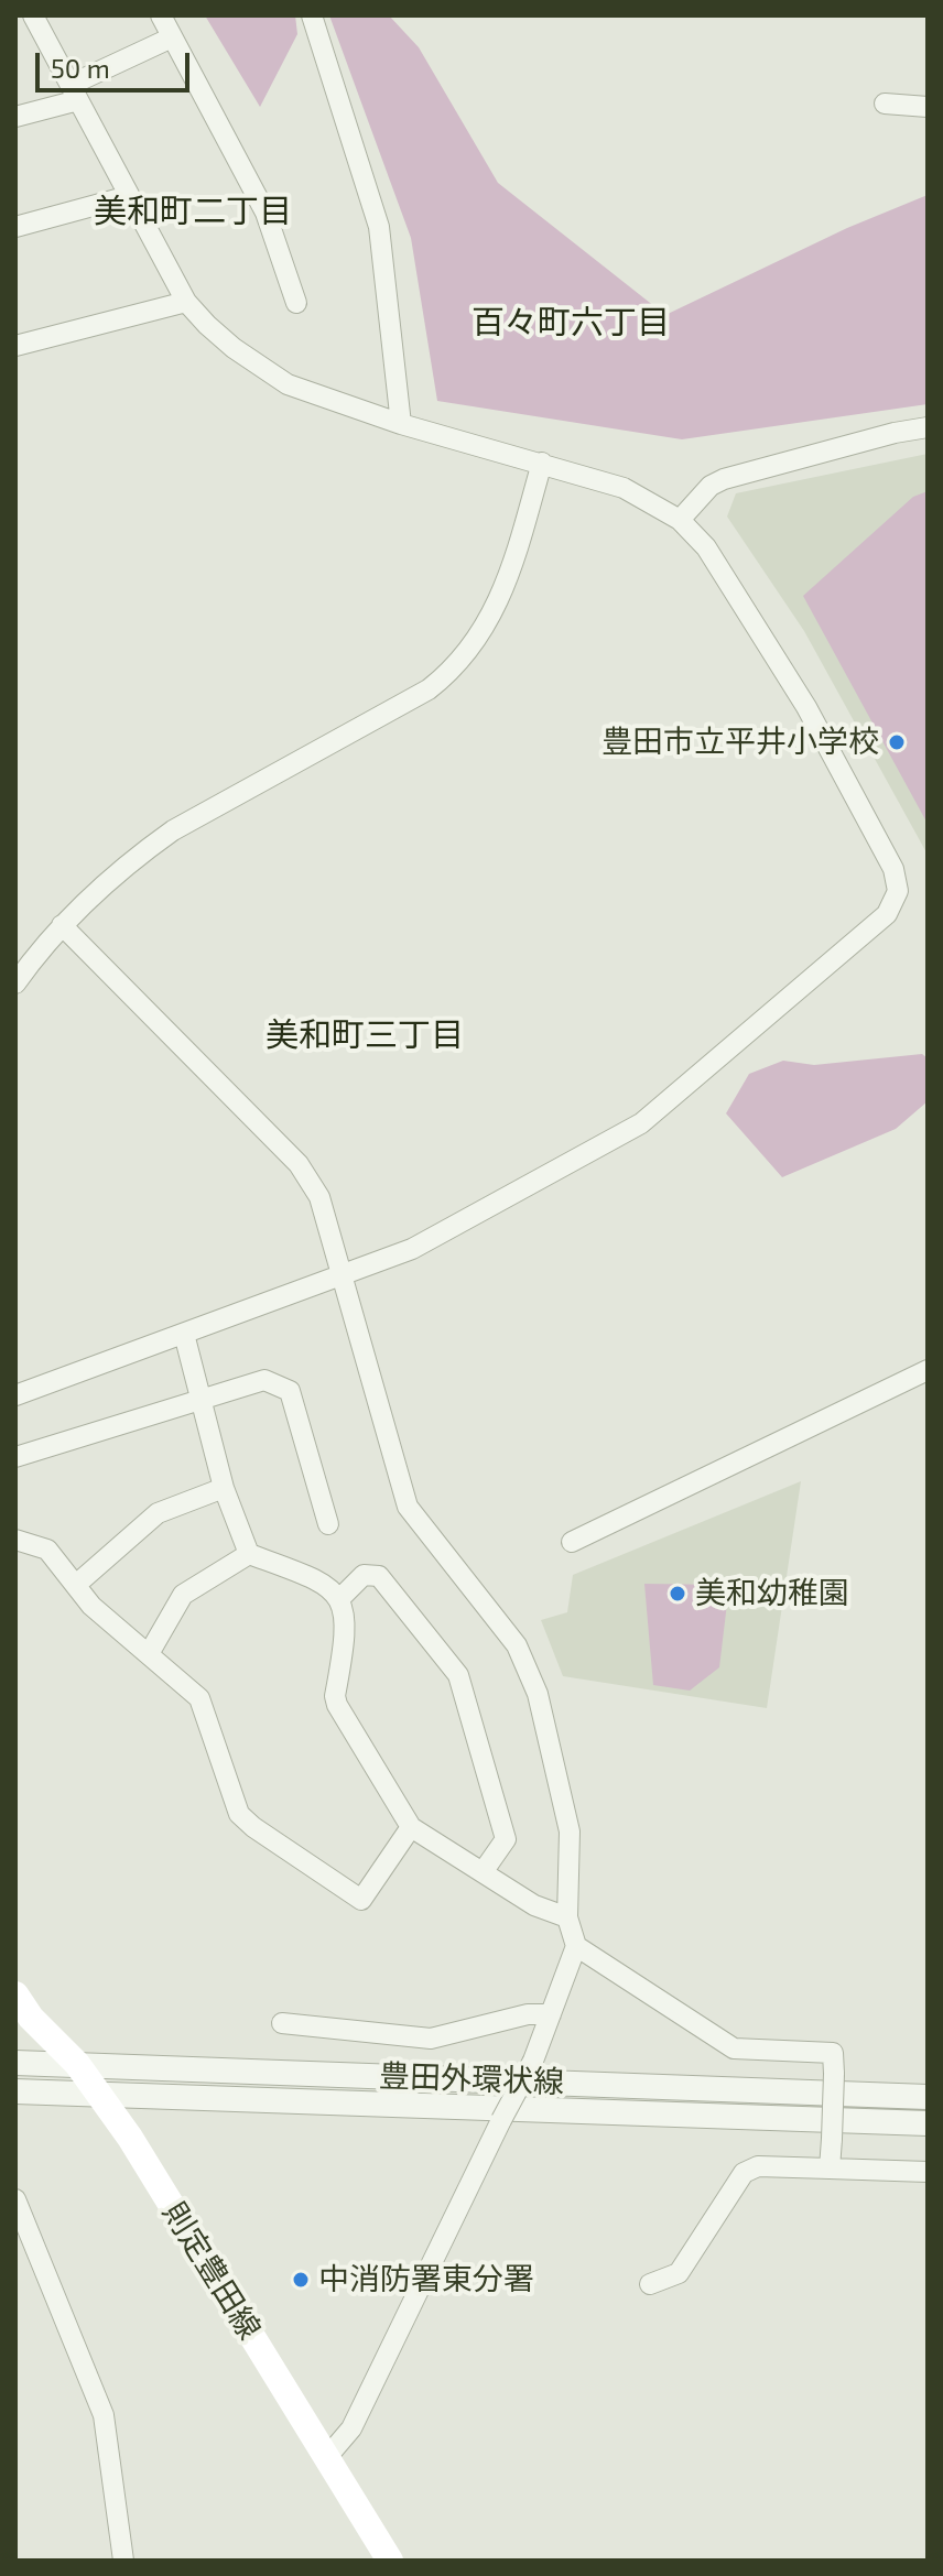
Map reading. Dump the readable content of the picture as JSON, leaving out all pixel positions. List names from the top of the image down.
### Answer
{
  "streets": {
    "main road": ["則定豊田線"],
    "street": ["豊田外環状線"]
  },
  "crossings": [
    ["豊田外環状線", "則定豊田線"]
  ],
  "districts": ["美和町二丁目", "百々町六丁目", "美和町三丁目"],
  "places": ["豊田市立平井小学校", "美和幼稚園", "中消防署東分署"],
  "scale_bar": "50 m"
}
